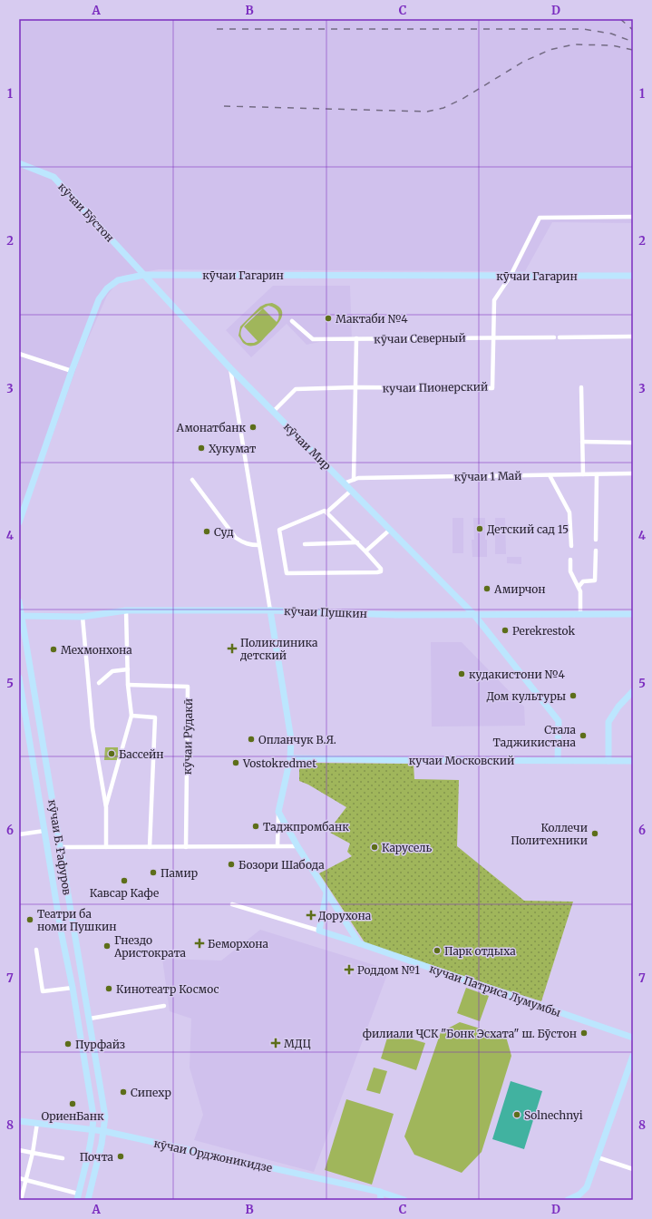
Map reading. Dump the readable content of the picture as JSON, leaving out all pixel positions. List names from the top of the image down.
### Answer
{
  "streets": {
    "street": [
      "кӯчаи Бӯстон",
      "кӯчаи Гагарин",
      "кӯчаи Северный",
      "кучаи Пионерский",
      "кӯчаи Мир",
      "кӯчаи 1 Май",
      "кӯчаи Пушкин",
      "кӯчаи Рӯдакӣ",
      "кучаи Московский",
      "кӯчаи Б. Ғафуров",
      "кучаи Патриса Лумумбы",
      "кӯчаи Орджоникидзе"
    ]
  },
  "crossings": [
    ["кӯчаи Бӯстон", "кӯчаи Гагарин"],
    ["кӯчаи Бӯстон", "кӯчаи Мир"],
    ["кӯчаи Гагарин", "кучаи Пионерский"],
    ["кӯчаи Гагарин", "кӯчаи Мир"],
    ["кӯчаи Северный", "кучаи Пионерский"],
    ["кучаи Пионерский", "кӯчаи Мир"],
    ["кӯчаи Мир", "кӯчаи 1 Май"],
    ["кӯчаи Мир", "кӯчаи Пушкин"],
    ["кӯчаи Мир", "кучаи Московский"],
    ["кӯчаи Пушкин", "кӯчаи Б. Ғафуров"],
    ["кӯчаи Б. Ғафуров", "кӯчаи Орджоникидзе"]
  ],
  "places": {
    "other": [
      "Мактаби №4",
      "Амонатбанк",
      "Хукумат",
      "Детский сад 15",
      "Суд",
      "Амирчон",
      "Perekrestok",
      "Мехмонхона",
      "кудакистони №4",
      "Дом культуры",
      "Стала Таджикистана",
      "Опланчук В.Я.",
      "Бассейн",
      "Vostokredmet",
      "Таджпромбанк",
      "Коллечи Политехники",
      "Карусель",
      "Бозори Шабода",
      "Памир",
      "Кавсар Кафе",
      "Театри ба номи Пушкин",
      "Гнездо Аристократа",
      "Парк отдыха",
      "Кинотеатр Космос",
      "филиали ҶСК \"Бонк Эсхата\" ш. Бӯстон",
      "Пурфайз",
      "Сипехр",
      "ОриенБанк",
      "Solnechnyi",
      "Почта"
    ],
    "health": [
      "Поликлиника детский",
      "Дорухона",
      "Беморхона",
      "Роддом №1",
      "МДЦ"
    ]
  },
  "grid": {
    "columns": [
      "A",
      "B",
      "C",
      "D"
    ],
    "rows": [
      "1",
      "2",
      "3",
      "4",
      "5",
      "6",
      "7",
      "8"
    ]
  }
}
